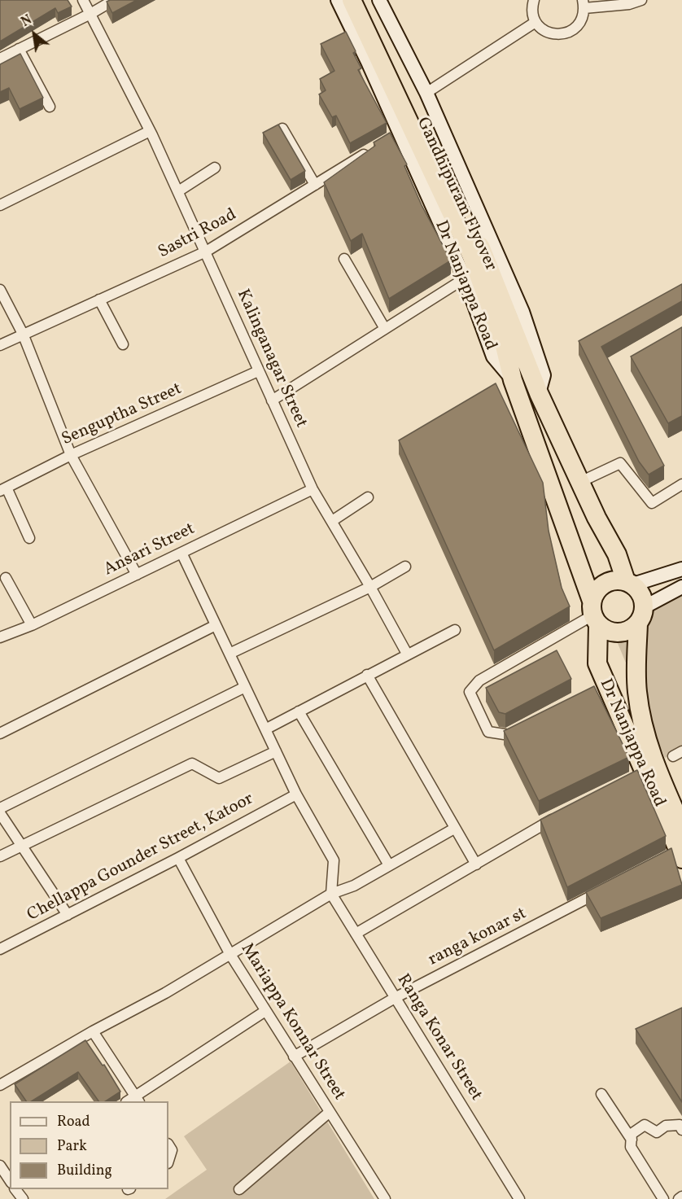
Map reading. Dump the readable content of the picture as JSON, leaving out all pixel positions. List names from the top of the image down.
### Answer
{
  "streets": {
    "highway": ["Gandhipuram Flyover", "Dr Nanjappa Road"],
    "street": [
      "Sastri Road",
      "Kalinganagar Street",
      "Senguptha Street",
      "Ansari Street",
      "Chellappa Gounder Street, Katoor",
      "ranga konar st",
      "Mariappa Konnar Street",
      "Ranga Konar Street"
    ]
  },
  "crossings": [
    ["Gandhipuram Flyover", "Dr Nanjappa Road"],
    ["Sastri Road", "Kalinganagar Street"],
    ["Kalinganagar Street", "Senguptha Street"],
    ["Kalinganagar Street", "Ansari Street"],
    ["Chellappa Gounder Street, Katoor", "Mariappa Konnar Street"],
    ["ranga konar st", "Mariappa Konnar Street"],
    ["ranga konar st", "Ranga Konar Street"]
  ],
  "legend": ["Road", "Park", "Building"],
  "north": "top left"
}
